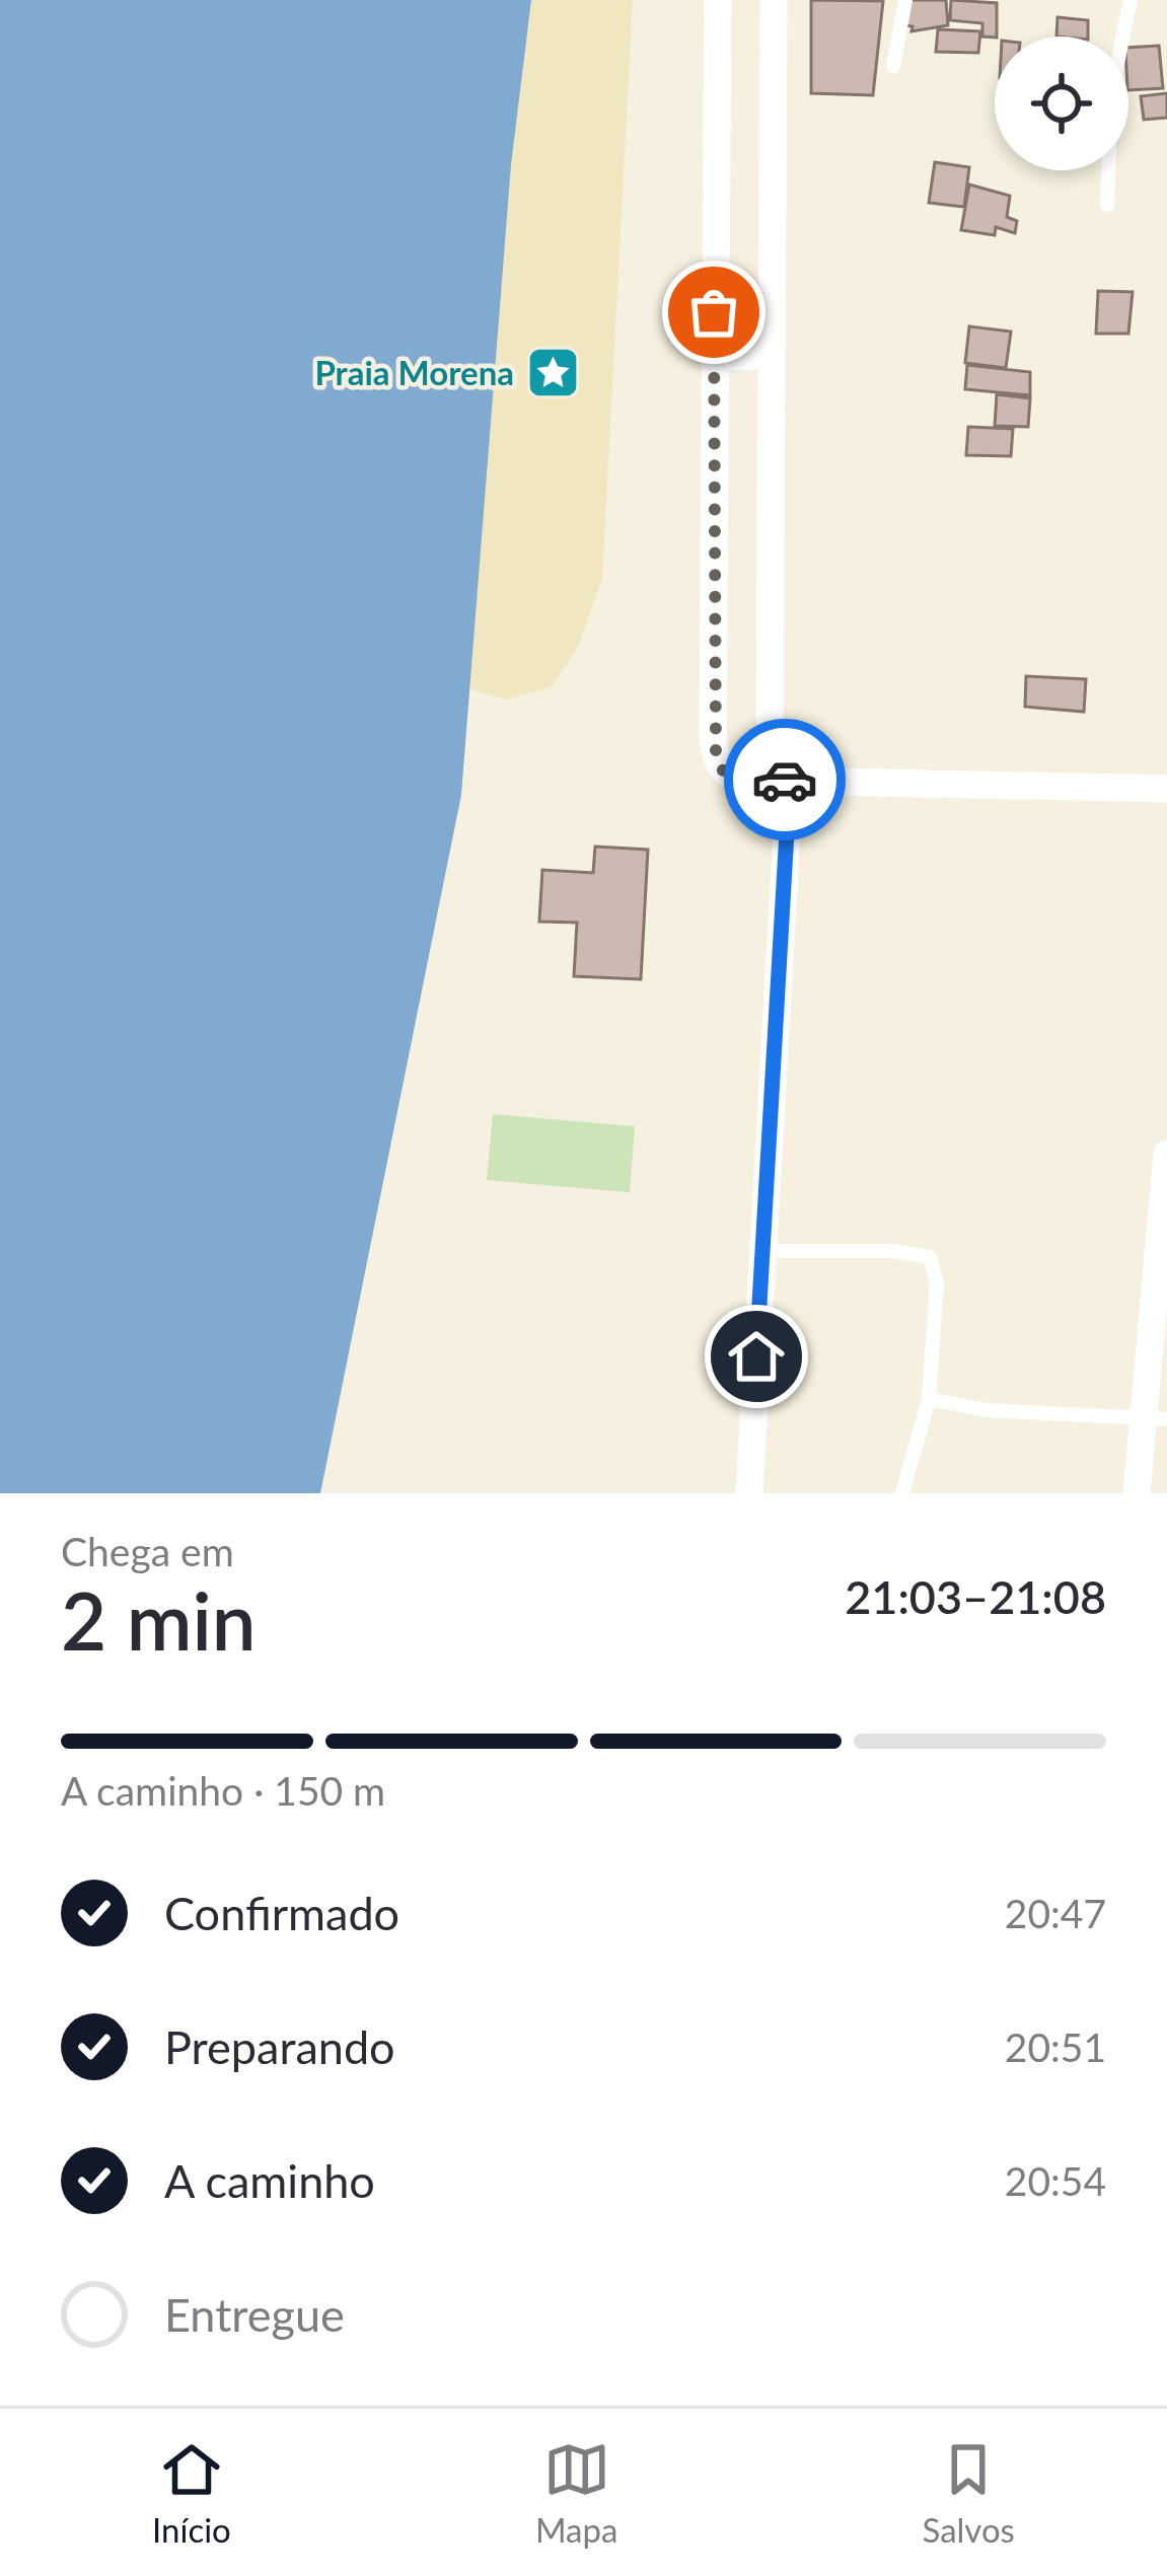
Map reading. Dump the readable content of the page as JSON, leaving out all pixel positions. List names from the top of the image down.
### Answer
{
  "places": {
    "place": ["Praia Morena"]
  },
  "page": {
    "heading": ["2 min", "Chega em", "21:03–21:08"],
    "bar": "A caminho · 150 m",
    "list": [
      ["Confirmado", "20:47"],
      ["Preparando", "20:51"],
      ["A caminho", "20:54"],
      "Entregue"
    ],
    "tabs": ["Início", "Mapa", "Salvos"]
  }
}
